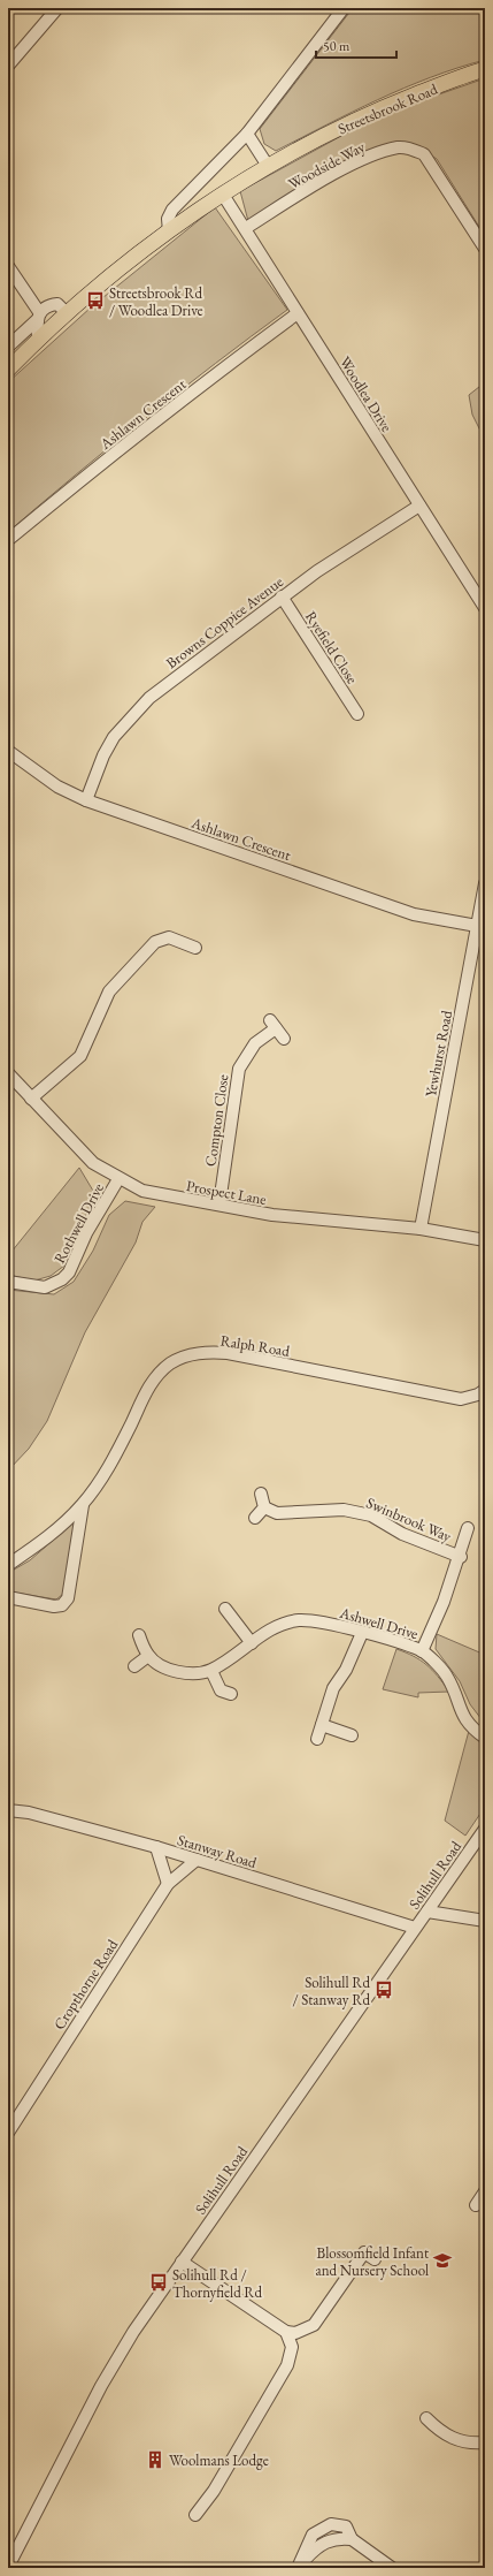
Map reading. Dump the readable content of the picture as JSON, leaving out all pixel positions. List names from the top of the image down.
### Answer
{
  "streets": {
    "main road": ["Streetsbrook Road"],
    "street": [
      "Woodside Way",
      "Woodlea Drive",
      "Ashlawn Crescent",
      "Browns Coppice Avenue",
      "Ryefield Close",
      "Yewhurst Road",
      "Compton Close",
      "Prospect Lane",
      "Rothwell Drive",
      "Ralph Road",
      "Swinbrook Way",
      "Ashwell Drive",
      "Stanway Road",
      "Solihull Road",
      "Cropthorne Road"
    ]
  },
  "crossings": [
    ["Streetsbrook Road", "Woodlea Drive"],
    ["Woodside Way", "Woodlea Drive"],
    ["Woodlea Drive", "Ashlawn Crescent"],
    ["Woodlea Drive", "Browns Coppice Avenue"],
    ["Ashlawn Crescent", "Browns Coppice Avenue"],
    ["Ashlawn Crescent", "Yewhurst Road"],
    ["Browns Coppice Avenue", "Ryefield Close"],
    ["Yewhurst Road", "Prospect Lane"],
    ["Compton Close", "Prospect Lane"],
    ["Prospect Lane", "Rothwell Drive"],
    ["Swinbrook Way", "Ashwell Drive"],
    ["Stanway Road", "Solihull Road"],
    ["Stanway Road", "Cropthorne Road"]
  ],
  "places": {
    "bus stop": ["Streetsbrook Rd / Woodlea Drive", "Solihull Rd / Stanway Rd", "Solihull Rd / Thornyfield Rd"],
    "school or university": ["Blossomfield Infant and Nursery School"],
    "building": ["Woolmans Lodge"]
  },
  "scale_bar": "50 m"
}
